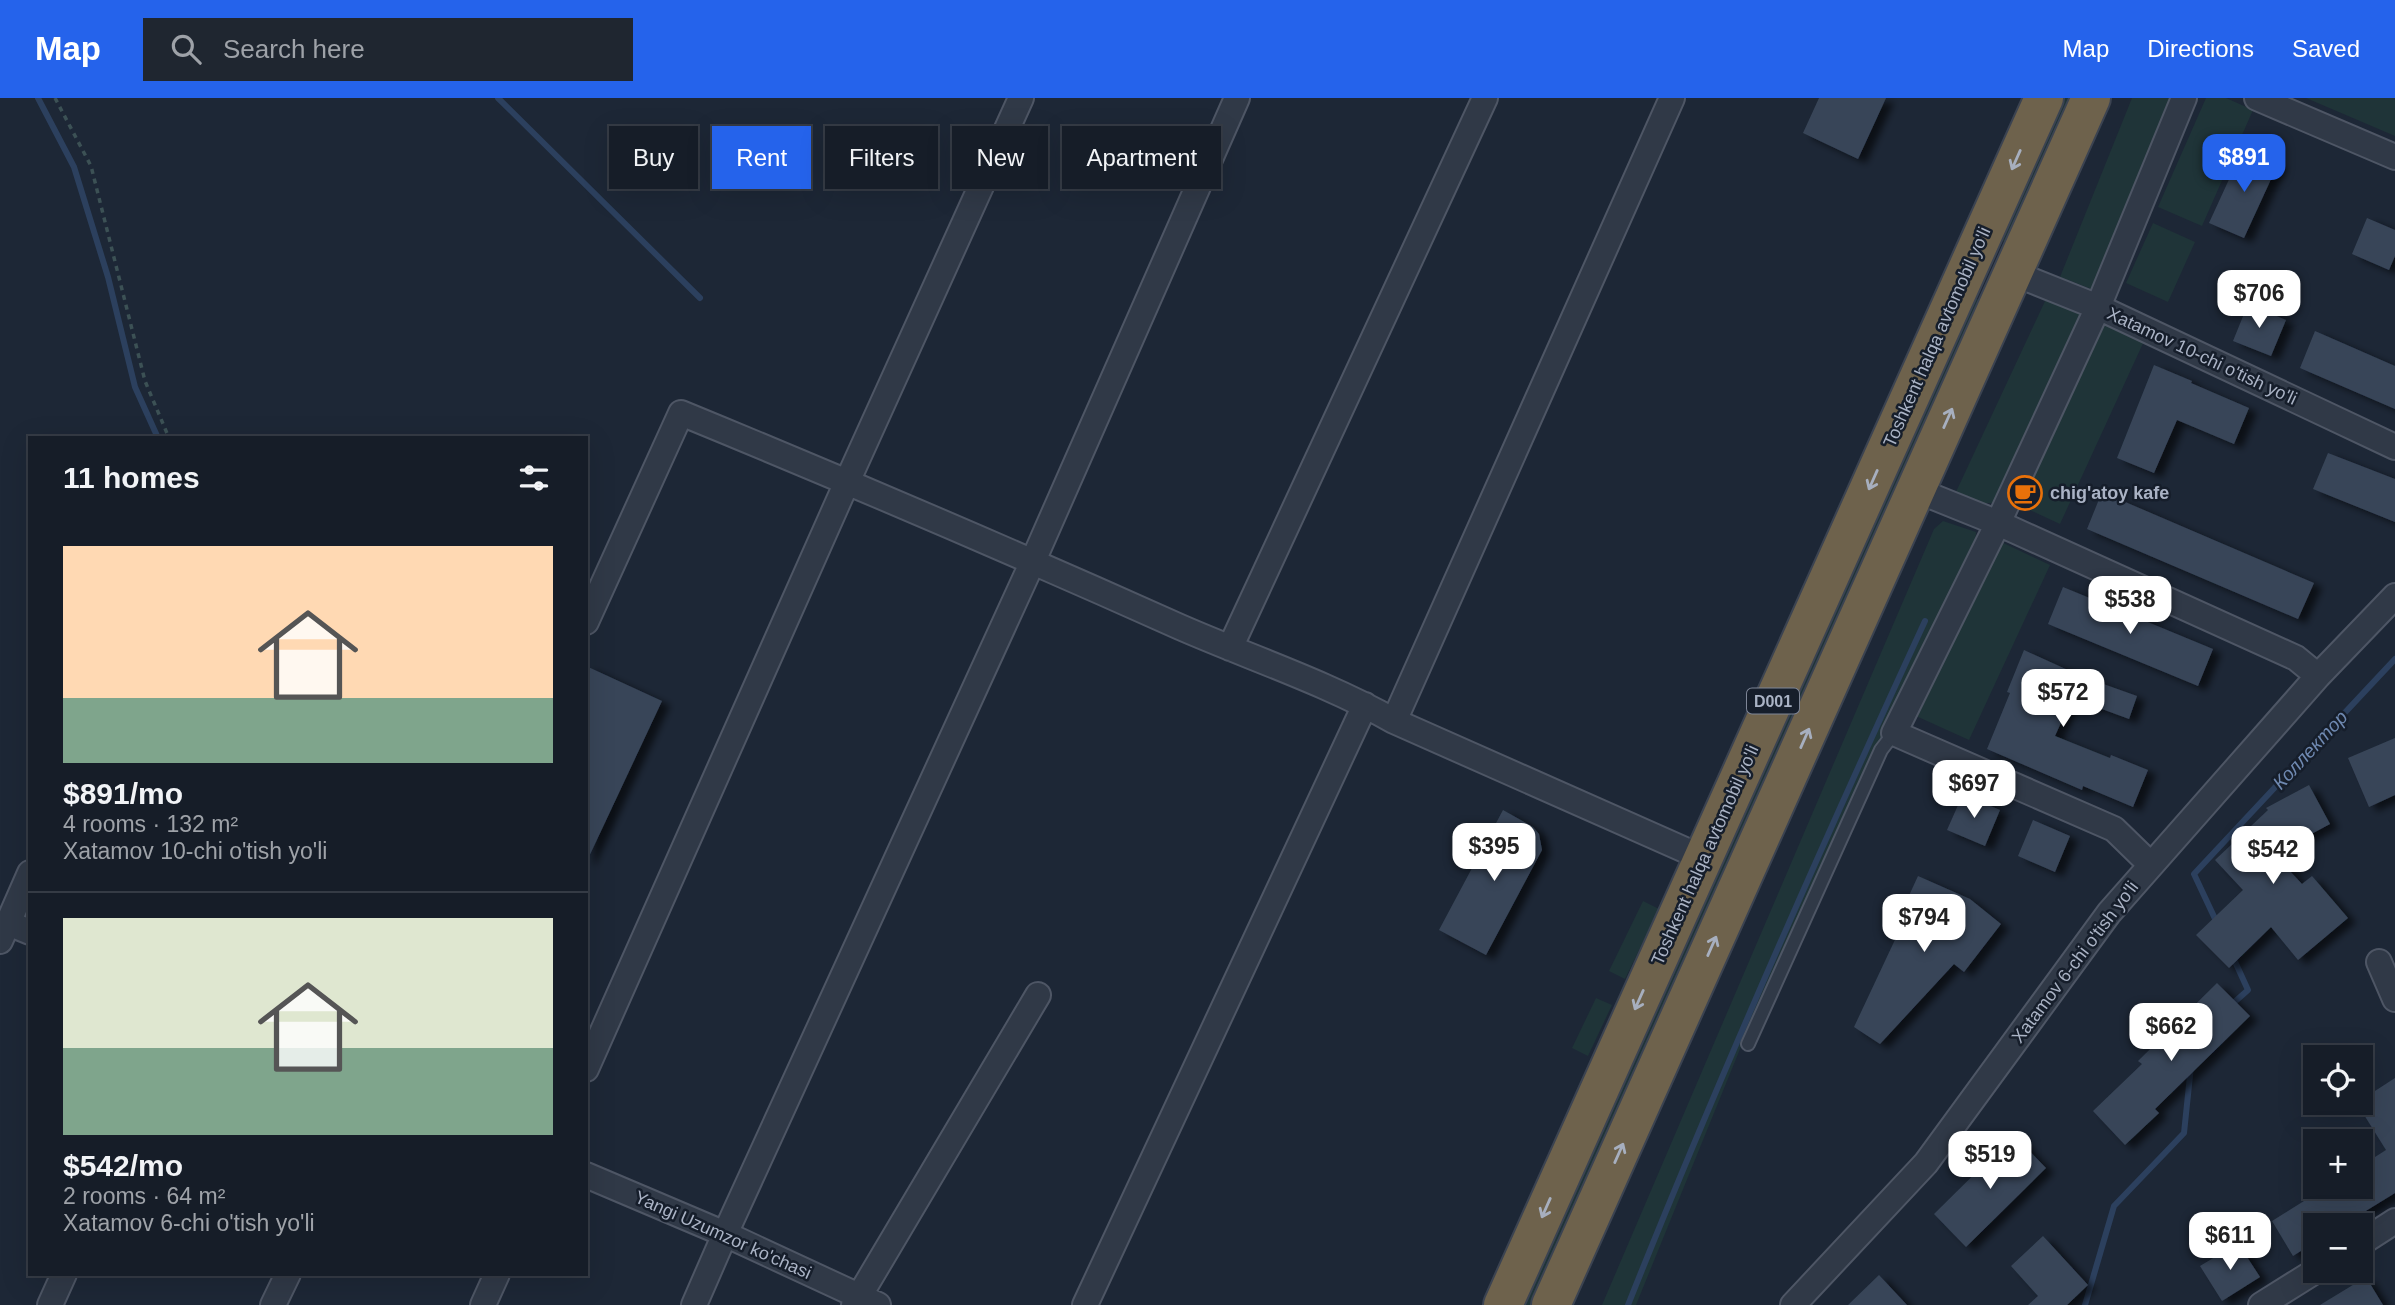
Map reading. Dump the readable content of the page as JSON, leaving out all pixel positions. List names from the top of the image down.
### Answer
{
  "streets": {
    "highway": ["Toshkent halqa avtomobil yo'li", "D001"],
    "street": ["Xatamov 10-chi o'tish yo'li", "Xatamov 6-chi o'tish yo'li", "Yangi Uzumzor ko'chasi"]
  },
  "water": ["Коллектор"],
  "places": {
    "cafe": ["chig'atoy kafe"]
  },
  "page": {
    "header": "Map",
    "search": "Search here",
    "nav": ["Map", "Directions", "Saved"],
    "chip": [
      "Buy",
      "Rent",
      "Filters",
      "New",
      "Apartment"
    ],
    "price": [
      "$891",
      "$706",
      "$538",
      "$572",
      "$697",
      "$395",
      "$542",
      "$794",
      "$662",
      "$519",
      "$611"
    ],
    "heading": "11 homes",
    "list": [
      {
        "name": "$891/mo",
        "note": "4 rooms · 132 m² · Xatamov 10-chi o'tish yo'li"
      },
      {
        "name": "$542/mo",
        "note": "2 rooms · 64 m² · Xatamov 6-chi o'tish yo'li"
      }
    ],
    "map_buttons": ["+", "−"]
  }
}
